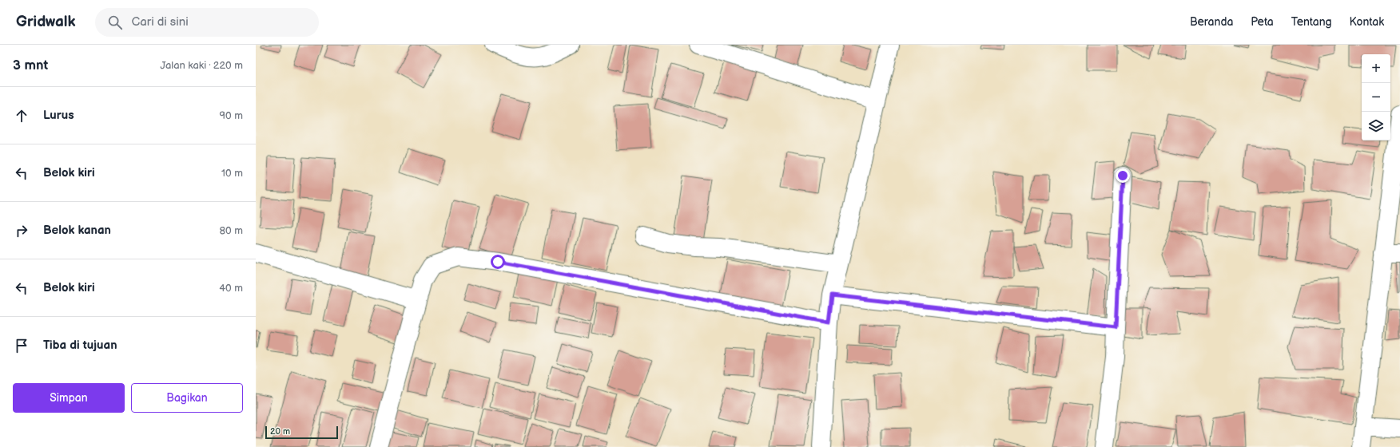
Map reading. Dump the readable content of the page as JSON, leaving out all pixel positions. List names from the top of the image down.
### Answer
{
  "scale_bar": "20 m",
  "page": {
    "header": "Gridwalk",
    "search": "Cari di sini",
    "nav": [
      "Beranda",
      "Peta",
      "Tentang",
      "Kontak"
    ],
    "heading": ["3 mnt", "Jalan kaki · 220 m"],
    "map_buttons": ["+", "−"],
    "list": [
      ["Lurus", "90 m"],
      ["Belok kiri", "10 m"],
      ["Belok kanan", "80 m"],
      ["Belok kiri", "40 m"],
      "Tiba di tujuan"
    ],
    "buttons": ["Simpan", "Bagikan"],
    "scale": "20 m"
  }
}
